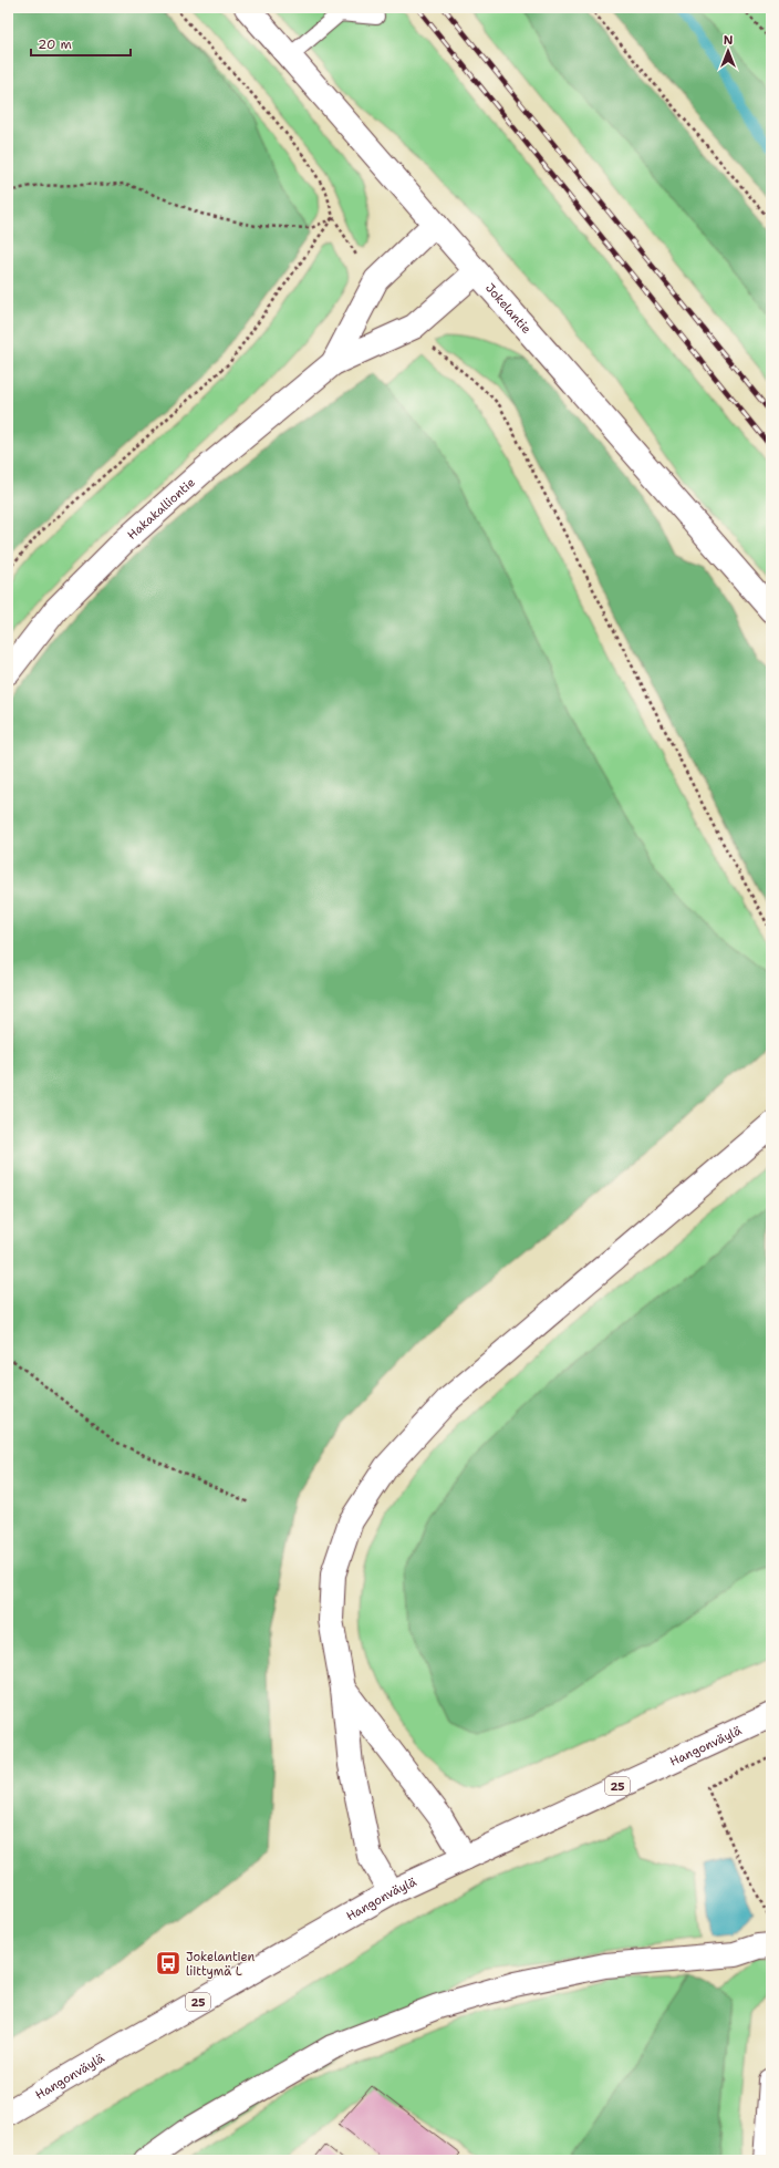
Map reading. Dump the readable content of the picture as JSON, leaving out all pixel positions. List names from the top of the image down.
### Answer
{
  "streets": {
    "main road": [
      "Jokelantie",
      "Hakakalliontie",
      "Hangonväylä",
      "25"
    ]
  },
  "crossings": [
    ["Jokelantie", "Hakakalliontie"]
  ],
  "places": {
    "bus stop": ["Jokelantien liittymä L"]
  },
  "scale_bar": "20 m",
  "north": "top"
}
